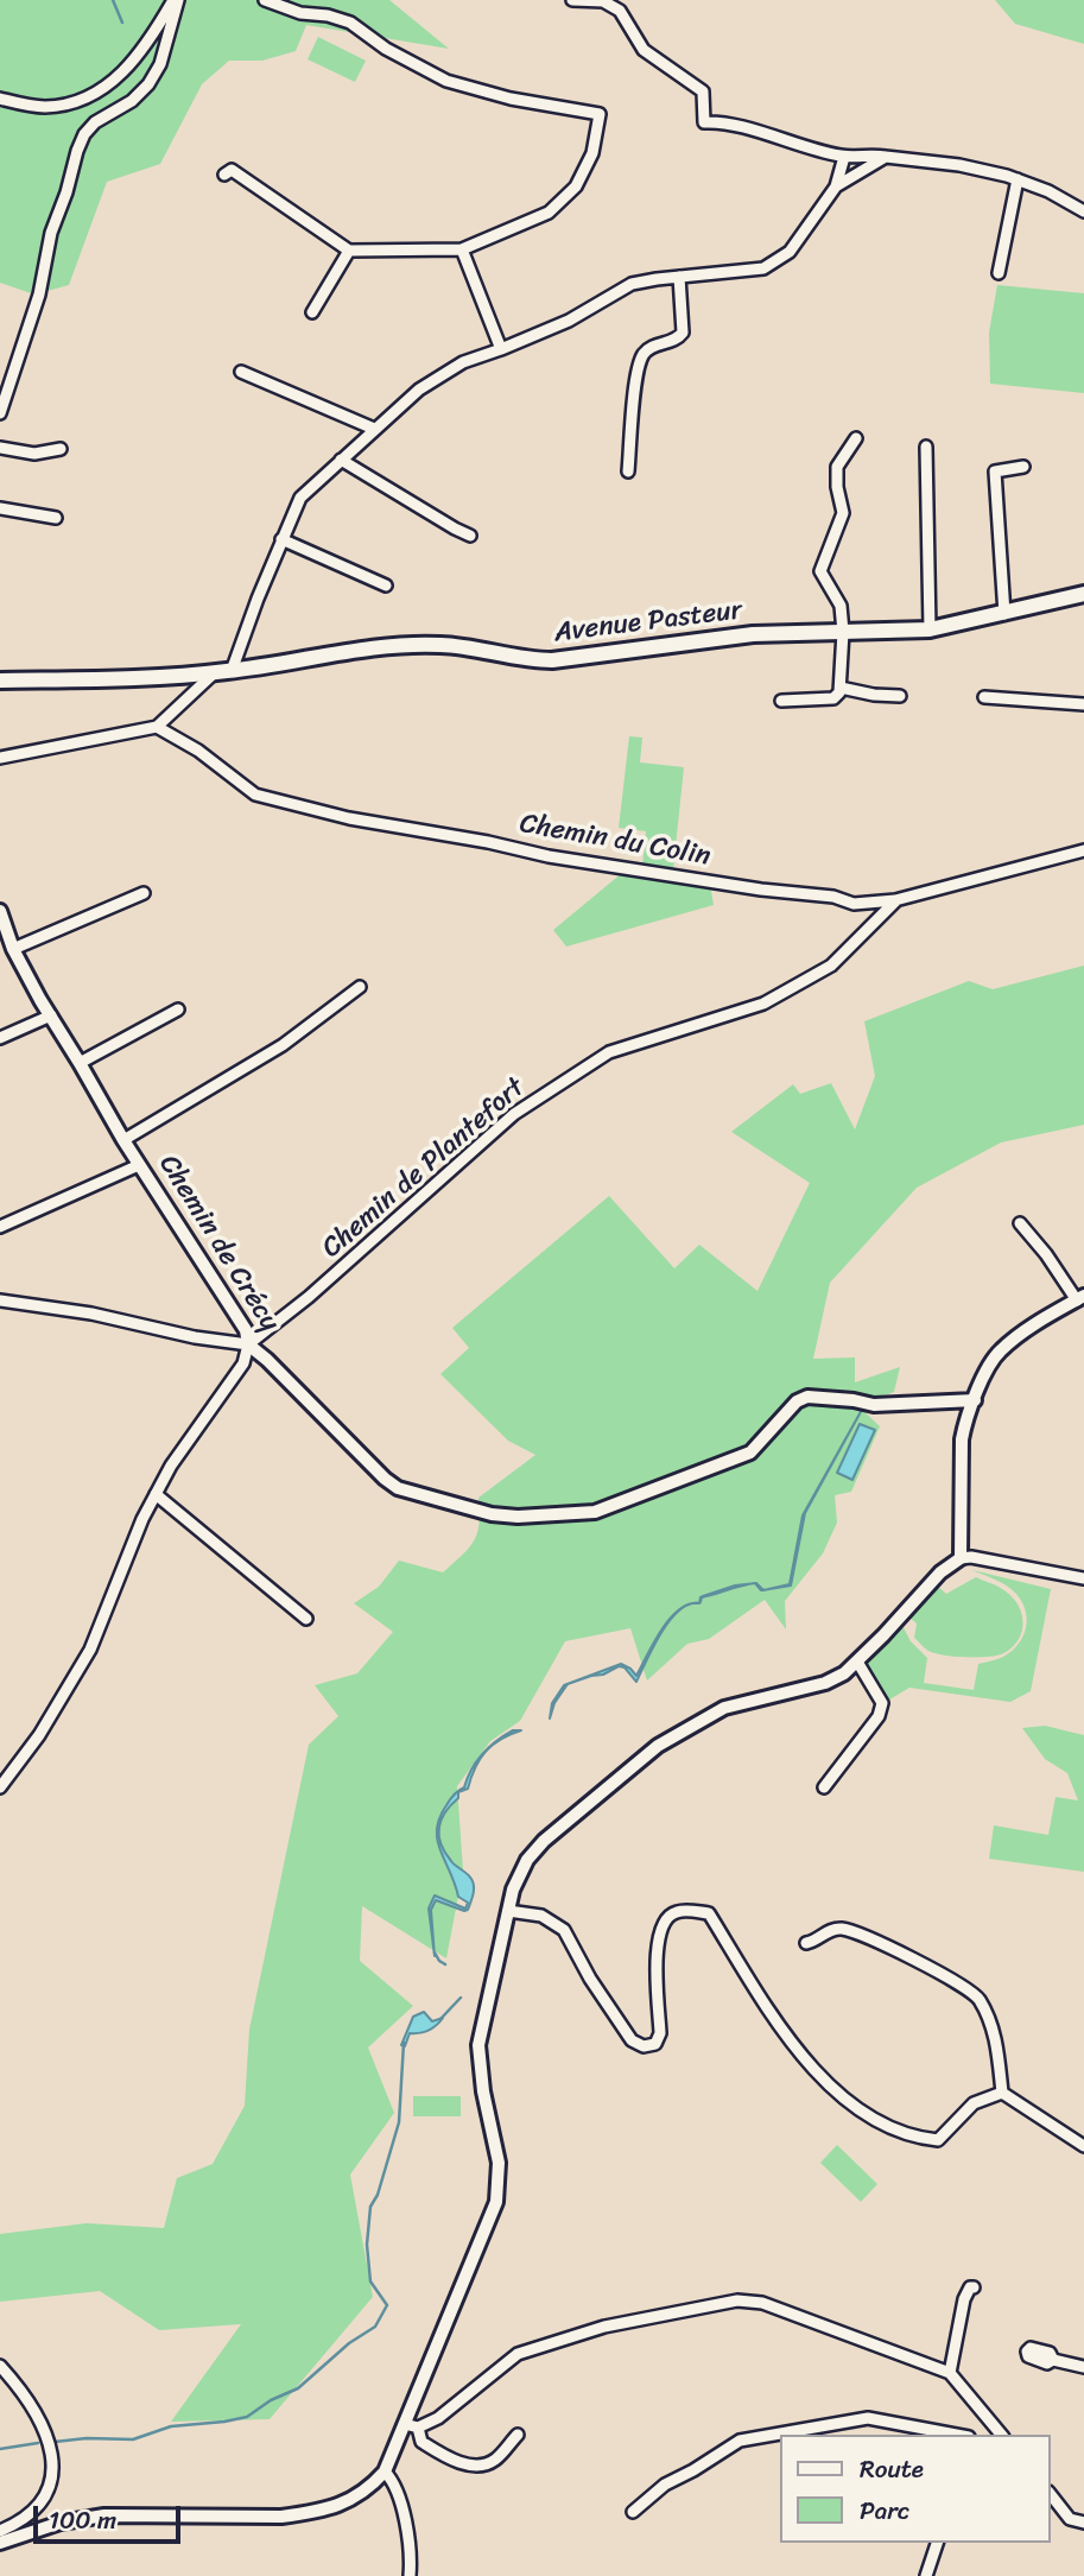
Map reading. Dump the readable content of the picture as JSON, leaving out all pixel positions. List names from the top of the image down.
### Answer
{
  "streets": {
    "main road": ["Avenue Pasteur"],
    "street": ["Chemin du Colin", "Chemin de Plantefort", "Chemin de Crécy"]
  },
  "crossings": [
    ["Chemin du Colin", "Chemin de Plantefort"],
    ["Chemin de Plantefort", "Chemin de Crécy"]
  ],
  "legend": ["Route", "Parc"],
  "scale_bar": "100 m"
}
